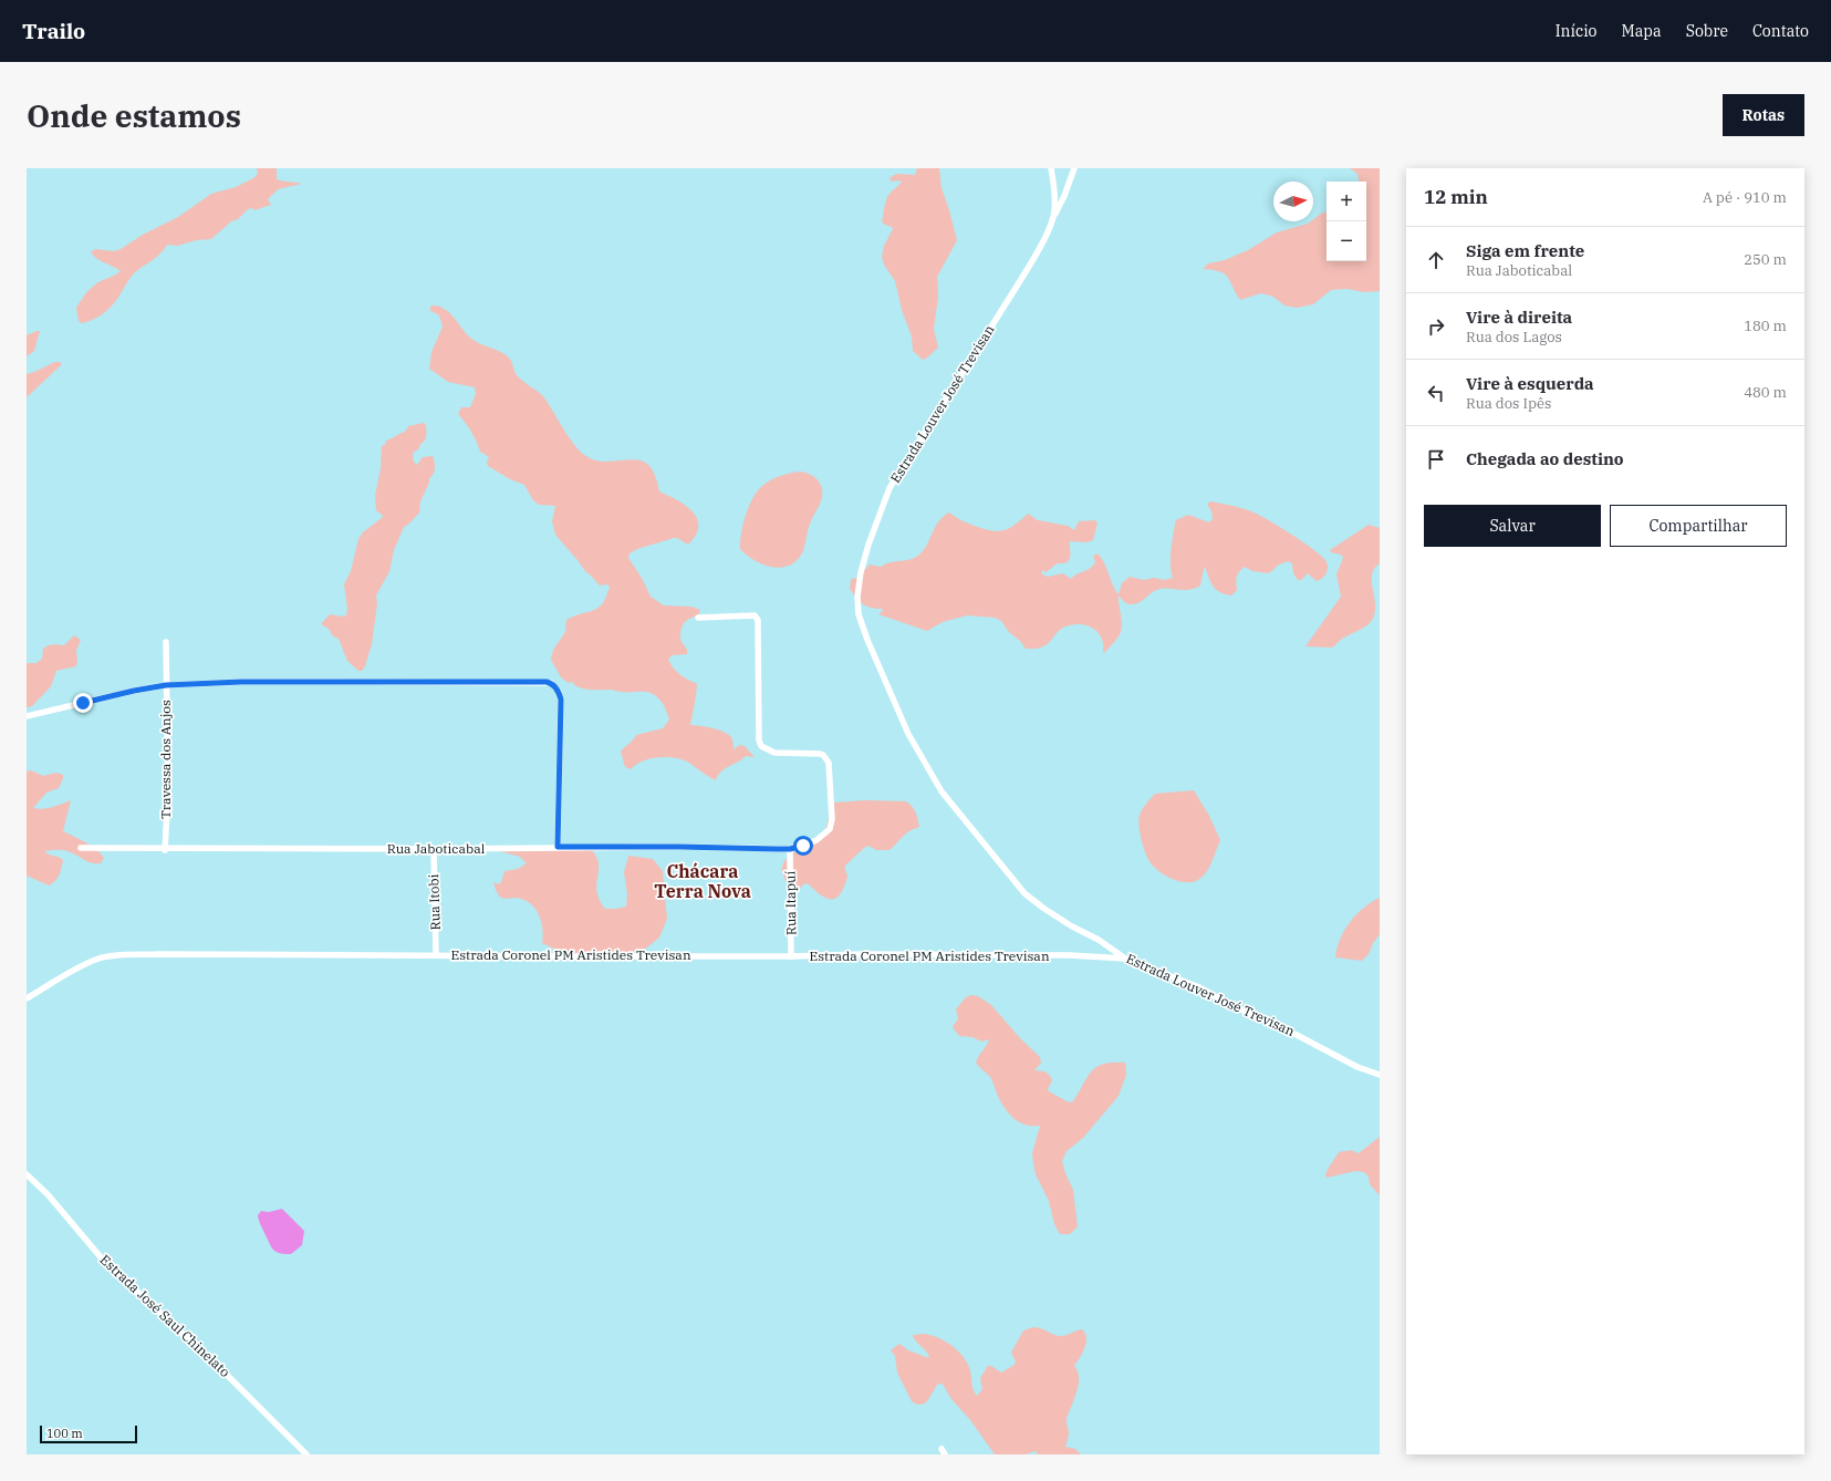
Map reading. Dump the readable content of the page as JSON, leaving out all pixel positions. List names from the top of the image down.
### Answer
{
  "streets": {
    "street": [
      "Estrada Louver José Trevisan",
      "Travessa dos Anjos",
      "Rua Jaboticabal",
      "Rua Itobi",
      "Rua Itapuí",
      "Estrada Coronel PM Aristides Trevisan",
      "Estrada José Saul Chinelato"
    ]
  },
  "crossings": [
    ["Estrada Louver José Trevisan", "Estrada Coronel PM Aristides Trevisan"],
    ["Travessa dos Anjos", "Rua Jaboticabal"],
    ["Rua Jaboticabal", "Rua Itobi"],
    ["Rua Jaboticabal", "Rua Itapuí"],
    ["Rua Itobi", "Estrada Coronel PM Aristides Trevisan"],
    ["Rua Itapuí", "Estrada Coronel PM Aristides Trevisan"]
  ],
  "districts": ["Chácara Terra Nova"],
  "scale_bar": "100 m",
  "north": "right",
  "page": {
    "header": "Trailo",
    "nav": [
      "Início",
      "Mapa",
      "Sobre",
      "Contato"
    ],
    "buttons": [
      "Rotas",
      ["Salvar", "Compartilhar"]
    ],
    "title": "Onde estamos",
    "heading": ["12 min", "A pé · 910 m"],
    "map_buttons": ["+", "−"],
    "list": [
      ["Siga em frente", "Rua Jaboticabal", "250 m"],
      ["Vire à direita", "Rua dos Lagos", "180 m"],
      ["Vire à esquerda", "Rua dos Ipês", "480 m"],
      "Chegada ao destino"
    ],
    "scale": "100 m"
  }
}
